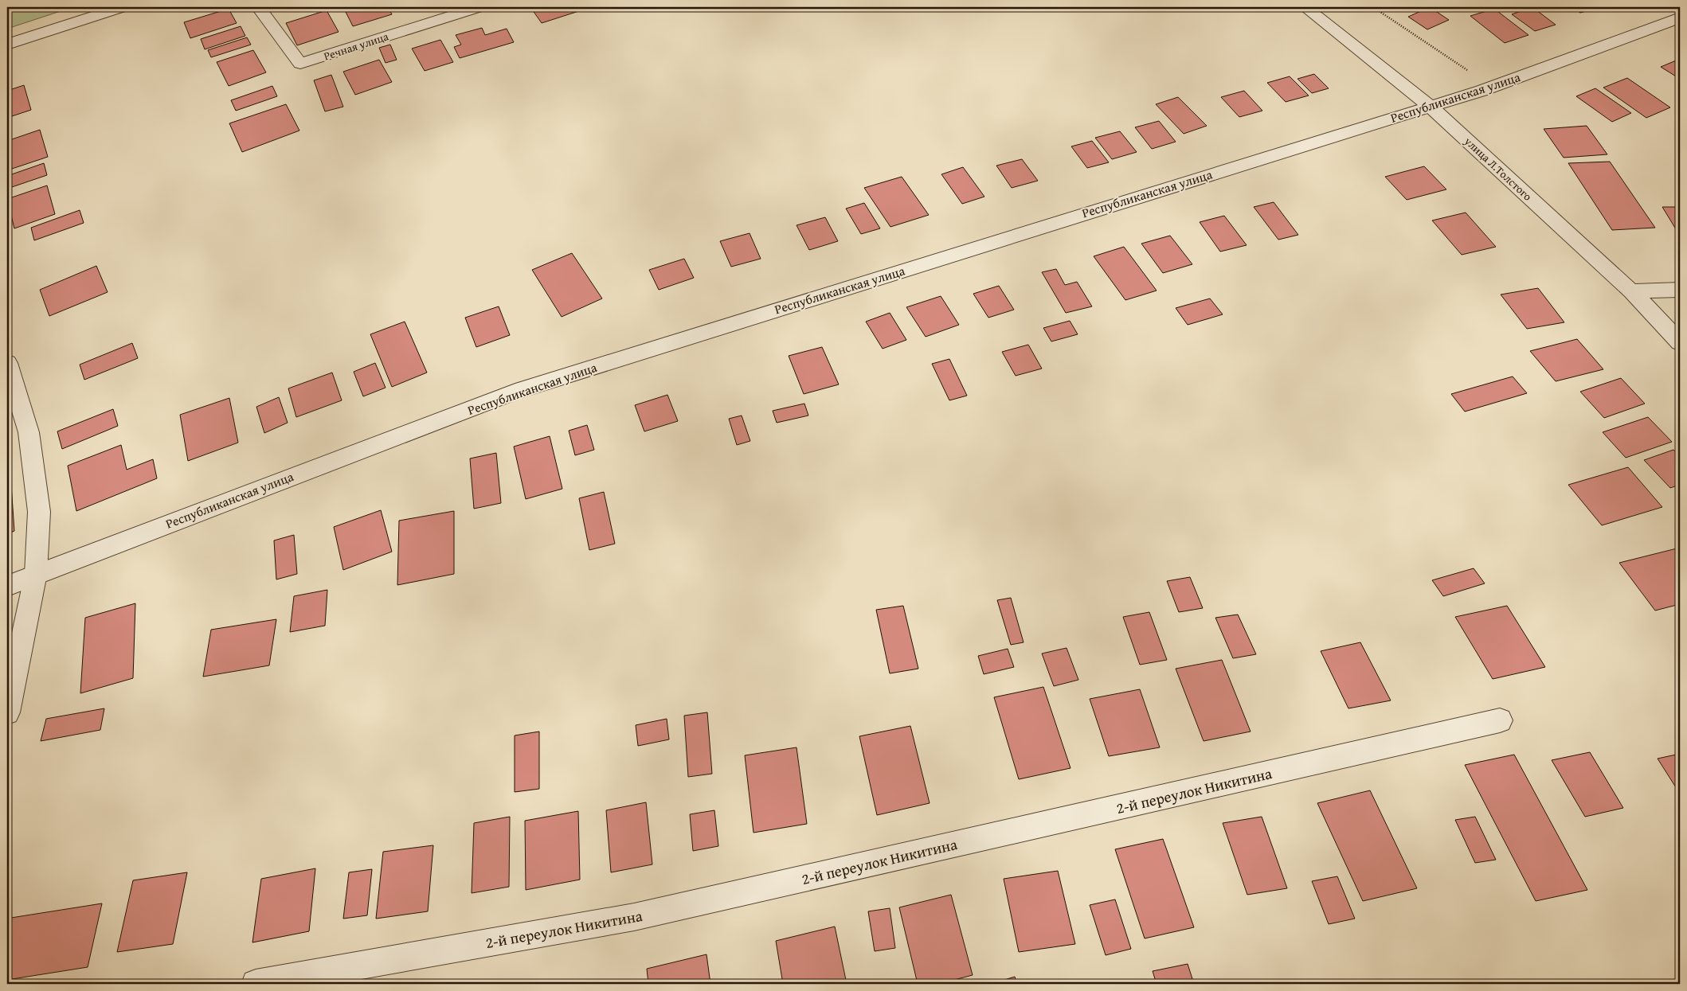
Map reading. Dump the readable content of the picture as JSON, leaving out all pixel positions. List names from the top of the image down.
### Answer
{
  "streets": {
    "street": [
      "Речная улица",
      "Республиканская улица",
      "улица Л.Толстого",
      "2-й переулок Никитина"
    ]
  },
  "crossings": [
    ["Республиканская улица", "улица Л.Толстого"]
  ]
}
